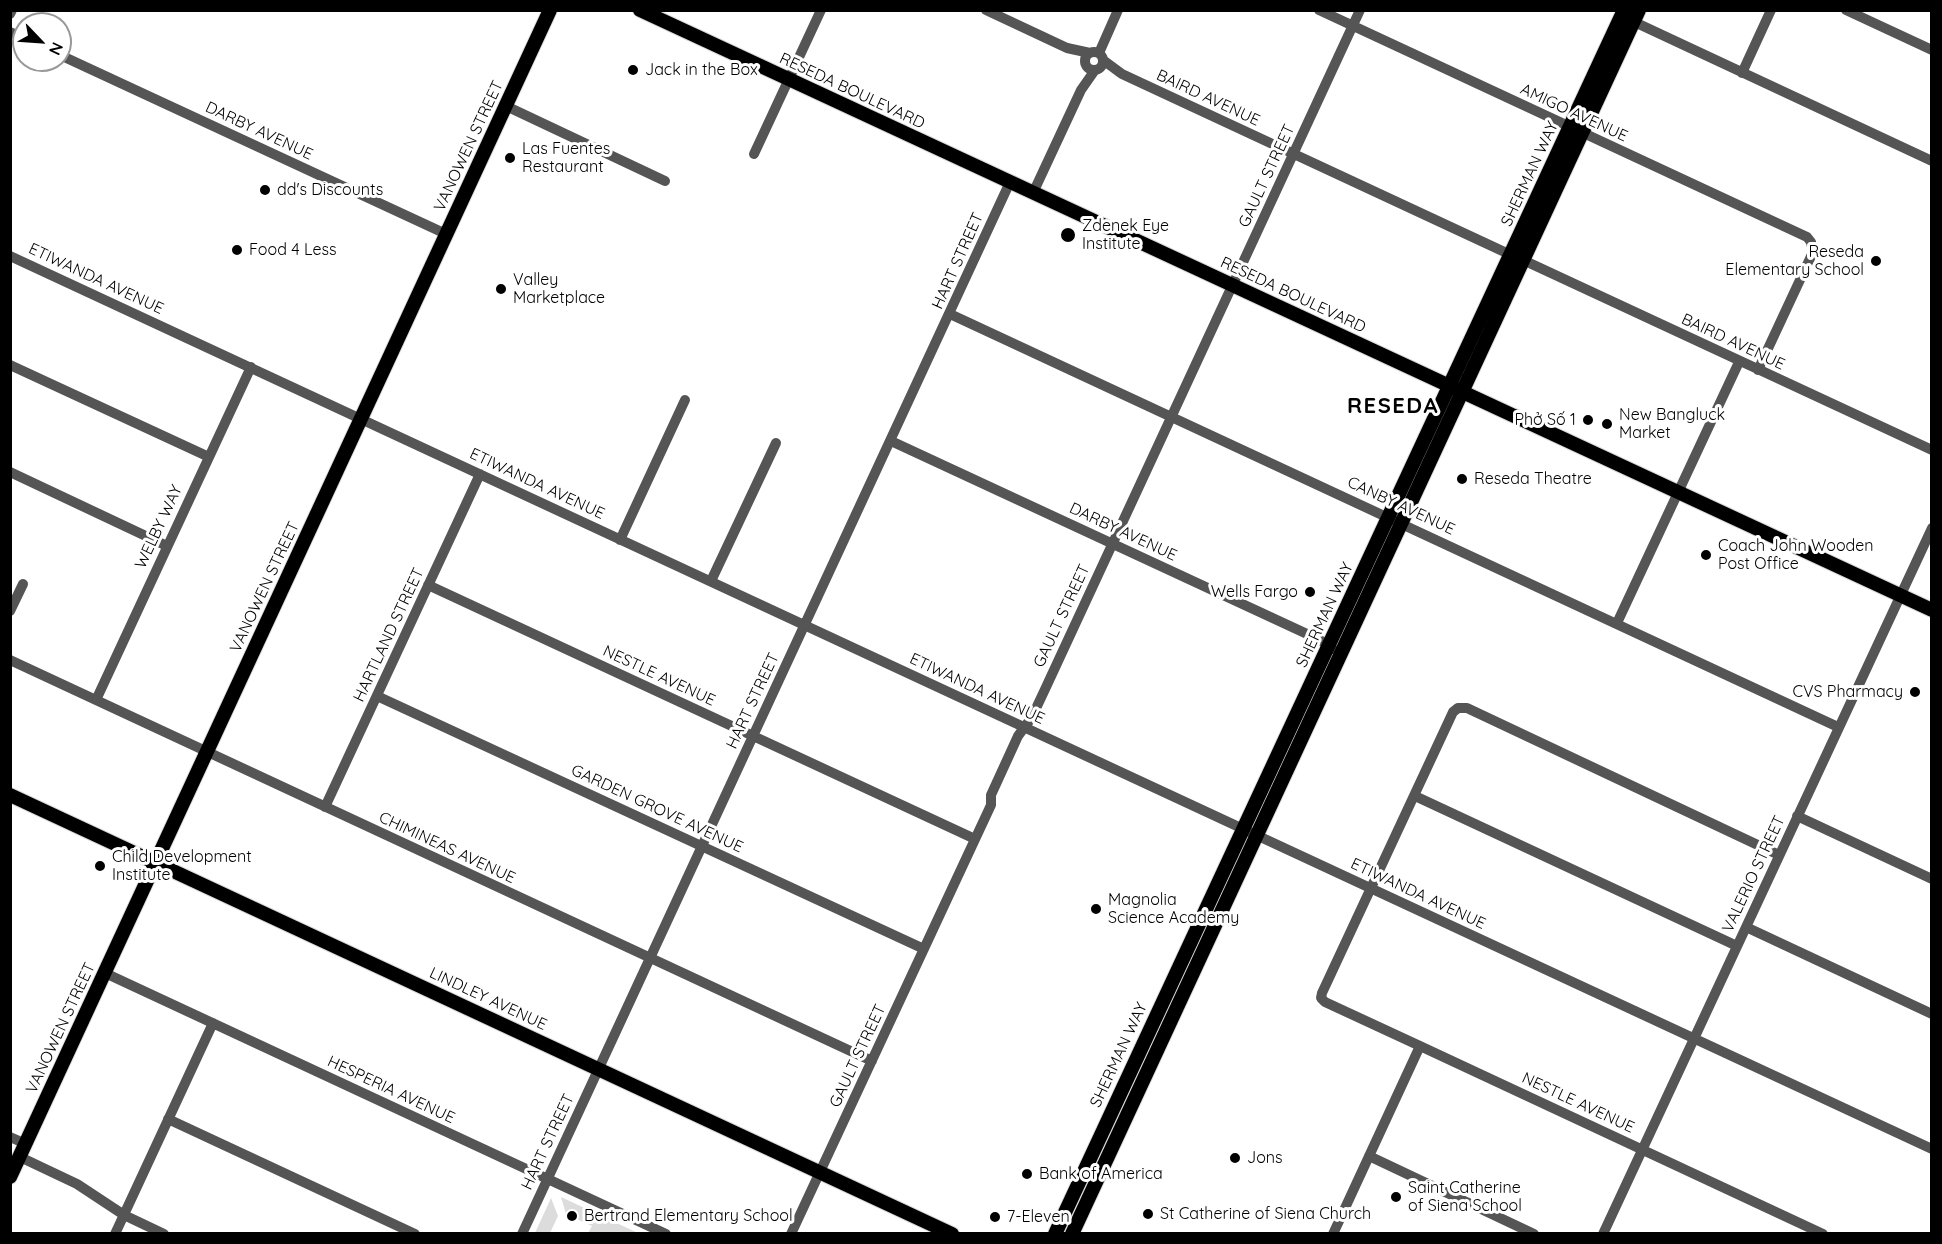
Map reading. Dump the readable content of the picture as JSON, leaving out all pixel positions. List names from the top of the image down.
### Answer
{
  "streets": {
    "main road": [
      "RESEDA BOULEVARD",
      "VANOWEN STREET",
      "SHERMAN WAY",
      "LINDLEY AVENUE"
    ],
    "street": [
      "BAIRD AVENUE",
      "AMIGO AVENUE",
      "DARBY AVENUE",
      "GAULT STREET",
      "HART STREET",
      "ETIWANDA AVENUE",
      "CANBY AVENUE",
      "WELBY WAY",
      "HARTLAND STREET",
      "NESTLE AVENUE",
      "GARDEN GROVE AVENUE",
      "CHIMINEAS AVENUE",
      "VALERIO STREET",
      "HESPERIA AVENUE"
    ]
  },
  "crossings": [
    ["RESEDA BOULEVARD", "SHERMAN WAY"],
    ["RESEDA BOULEVARD", "GAULT STREET"],
    ["RESEDA BOULEVARD", "HART STREET"],
    ["RESEDA BOULEVARD", "VALERIO STREET"],
    ["BAIRD AVENUE", "AMIGO AVENUE"],
    ["BAIRD AVENUE", "SHERMAN WAY"],
    ["BAIRD AVENUE", "GAULT STREET"],
    ["AMIGO AVENUE", "SHERMAN WAY"],
    ["AMIGO AVENUE", "GAULT STREET"],
    ["DARBY AVENUE", "VANOWEN STREET"],
    ["DARBY AVENUE", "SHERMAN WAY"],
    ["DARBY AVENUE", "GAULT STREET"],
    ["DARBY AVENUE", "HART STREET"],
    ["VANOWEN STREET", "ETIWANDA AVENUE"],
    ["VANOWEN STREET", "CHIMINEAS AVENUE"],
    ["VANOWEN STREET", "LINDLEY AVENUE"],
    ["VANOWEN STREET", "HESPERIA AVENUE"],
    ["SHERMAN WAY", "ETIWANDA AVENUE"],
    ["SHERMAN WAY", "CANBY AVENUE"],
    ["GAULT STREET", "ETIWANDA AVENUE"],
    ["GAULT STREET", "CANBY AVENUE"],
    ["GAULT STREET", "NESTLE AVENUE"],
    ["GAULT STREET", "GARDEN GROVE AVENUE"],
    ["GAULT STREET", "CHIMINEAS AVENUE"],
    ["GAULT STREET", "LINDLEY AVENUE"],
    ["HART STREET", "ETIWANDA AVENUE"],
    ["HART STREET", "CANBY AVENUE"],
    ["HART STREET", "NESTLE AVENUE"],
    ["HART STREET", "GARDEN GROVE AVENUE"],
    ["HART STREET", "CHIMINEAS AVENUE"],
    ["HART STREET", "LINDLEY AVENUE"],
    ["HART STREET", "HESPERIA AVENUE"],
    ["ETIWANDA AVENUE", "WELBY WAY"],
    ["ETIWANDA AVENUE", "HARTLAND STREET"],
    ["ETIWANDA AVENUE", "NESTLE AVENUE"],
    ["ETIWANDA AVENUE", "VALERIO STREET"],
    ["CANBY AVENUE", "VALERIO STREET"],
    ["WELBY WAY", "CHIMINEAS AVENUE"],
    ["HARTLAND STREET", "NESTLE AVENUE"],
    ["HARTLAND STREET", "GARDEN GROVE AVENUE"],
    ["HARTLAND STREET", "CHIMINEAS AVENUE"],
    ["NESTLE AVENUE", "VALERIO STREET"]
  ],
  "districts": ["RESEDA"],
  "places": [
    "Jack in the Box",
    "Las Fuentes Restaurant",
    "dd's Discounts",
    "Zdenek Eye Institute",
    "Food 4 Less",
    "Reseda Elementary School",
    "Valley Marketplace",
    "Phở Số 1",
    "New Bangluck Market",
    "Reseda Theatre",
    "Coach John Wooden Post Office",
    "Wells Fargo",
    "CVS Pharmacy",
    "Child Development Institute",
    "Magnolia Science Academy",
    "Jons",
    "Bank of America",
    "Saint Catherine of Siena School",
    "St Catherine of Siena Church",
    "Bertrand Elementary School",
    "7-Eleven"
  ],
  "north": "bottom right"
}
